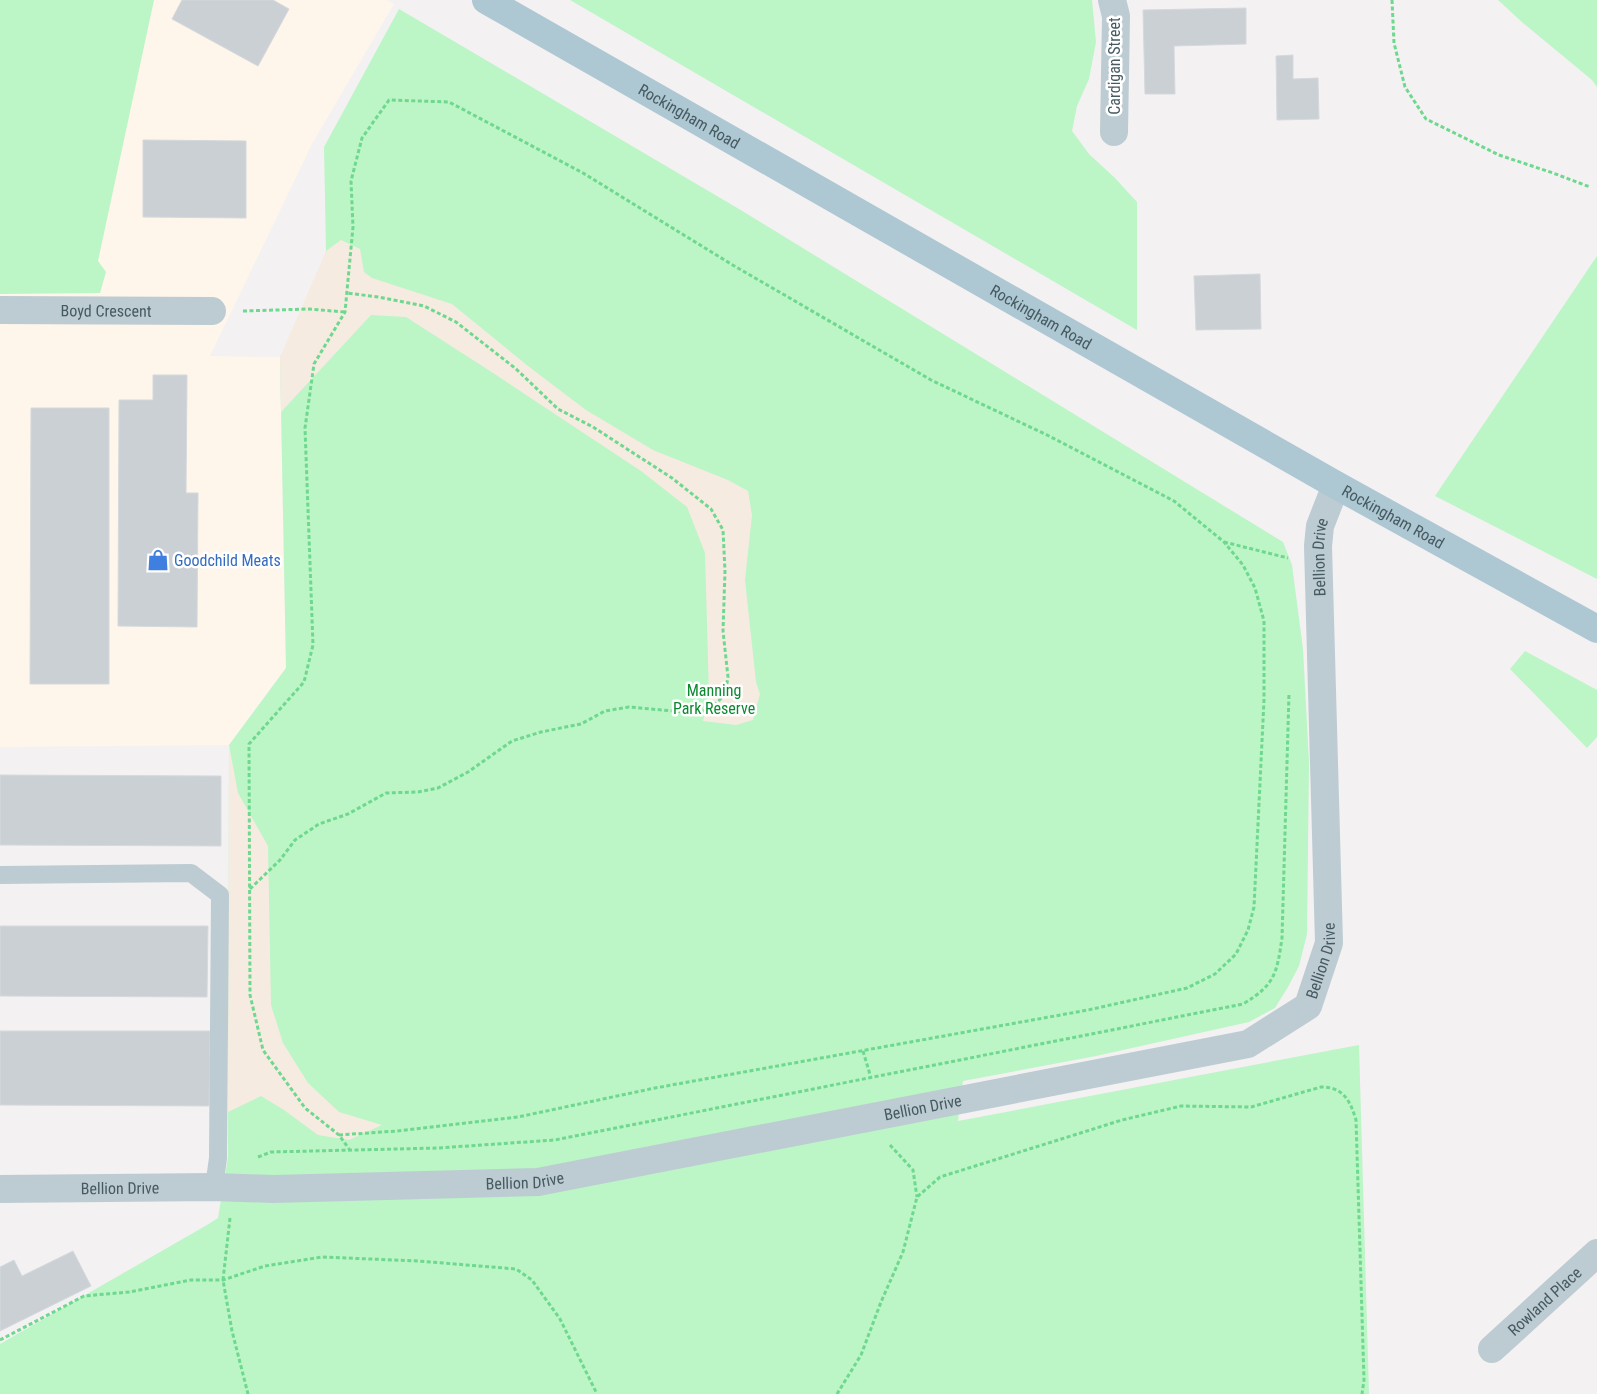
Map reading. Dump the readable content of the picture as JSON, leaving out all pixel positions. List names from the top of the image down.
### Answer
{
  "streets": {
    "main road": ["Rockingham Road"],
    "street": [
      "Cardigan Street",
      "Boyd Crescent",
      "Bellion Drive",
      "Rowland Place"
    ]
  },
  "crossings": [
    ["Rockingham Road", "Bellion Drive"]
  ],
  "parks": ["Manning Park Reserve"],
  "places": {
    "shop": ["Goodchild Meats"]
  }
}
